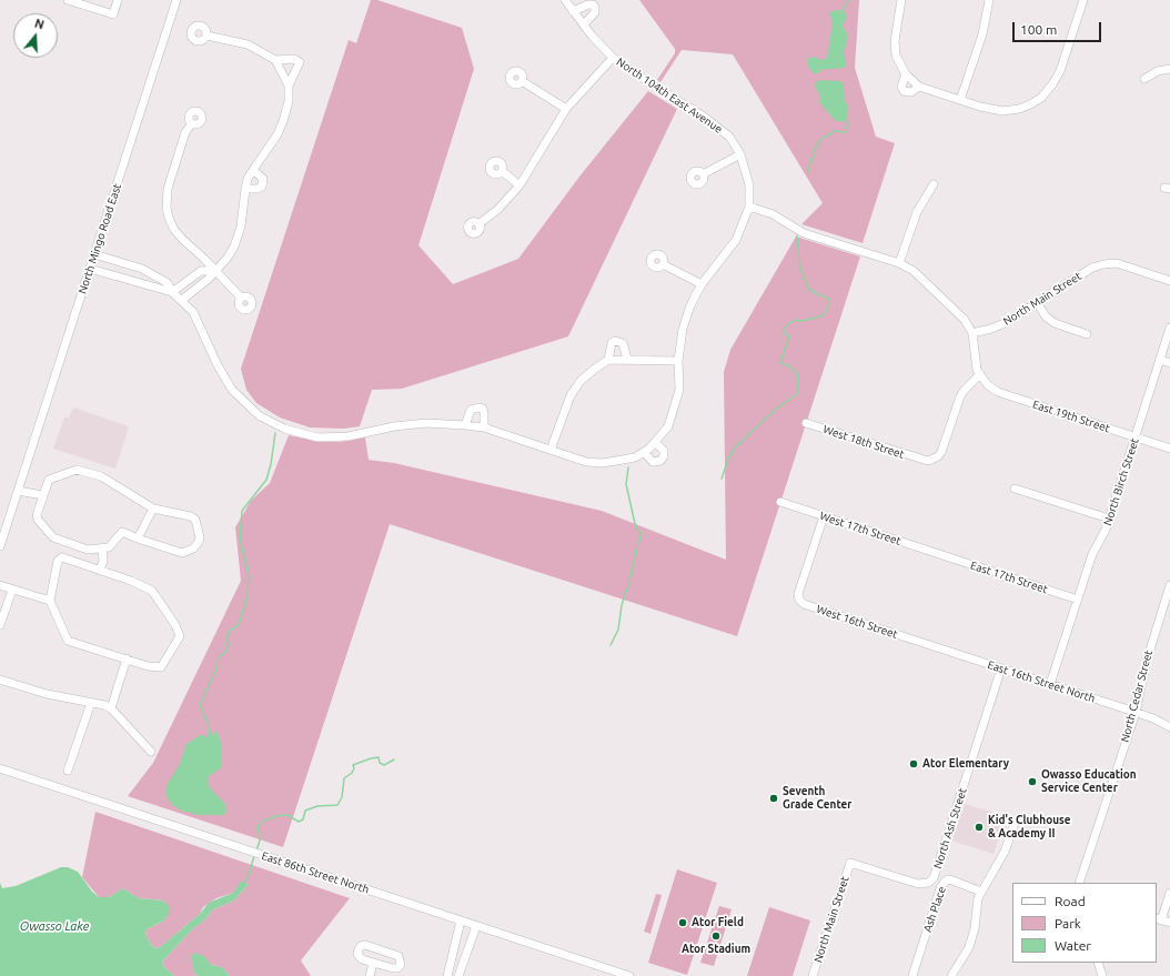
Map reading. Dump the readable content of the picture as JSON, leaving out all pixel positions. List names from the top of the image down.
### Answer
{
  "streets": {
    "street": [
      "North 104th East Avenue",
      "North Mingo Road East",
      "North Main Street",
      "East 19th Street",
      "West 18th Street",
      "North Birch Street",
      "West 17th Street",
      "East 17th Street",
      "West 16th Street",
      "East 16th Street North",
      "North Cedar Street",
      "North Ash Street",
      "East 86th Street North",
      "Ash Place"
    ]
  },
  "crossings": [
    ["North Main Street", "North Ash Street"],
    ["East 19th Street", "West 18th Street"],
    ["East 19th Street", "North Birch Street"],
    ["North Birch Street", "East 17th Street"],
    ["North Birch Street", "East 16th Street North"],
    ["West 17th Street", "East 17th Street"],
    ["West 17th Street", "West 16th Street"],
    ["West 16th Street", "East 16th Street North"],
    ["East 16th Street North", "North Cedar Street"],
    ["East 16th Street North", "North Ash Street"]
  ],
  "water": ["Owasso Lake"],
  "places": [
    "Ator Elementary",
    "Owasso Education Service Center",
    "Seventh Grade Center",
    "Kid's Clubhouse & Academy II",
    "Ator Field",
    "Ator Stadium"
  ],
  "legend": ["Road", "Park", "Water"],
  "scale_bar": "100 m",
  "north": "top"
}
